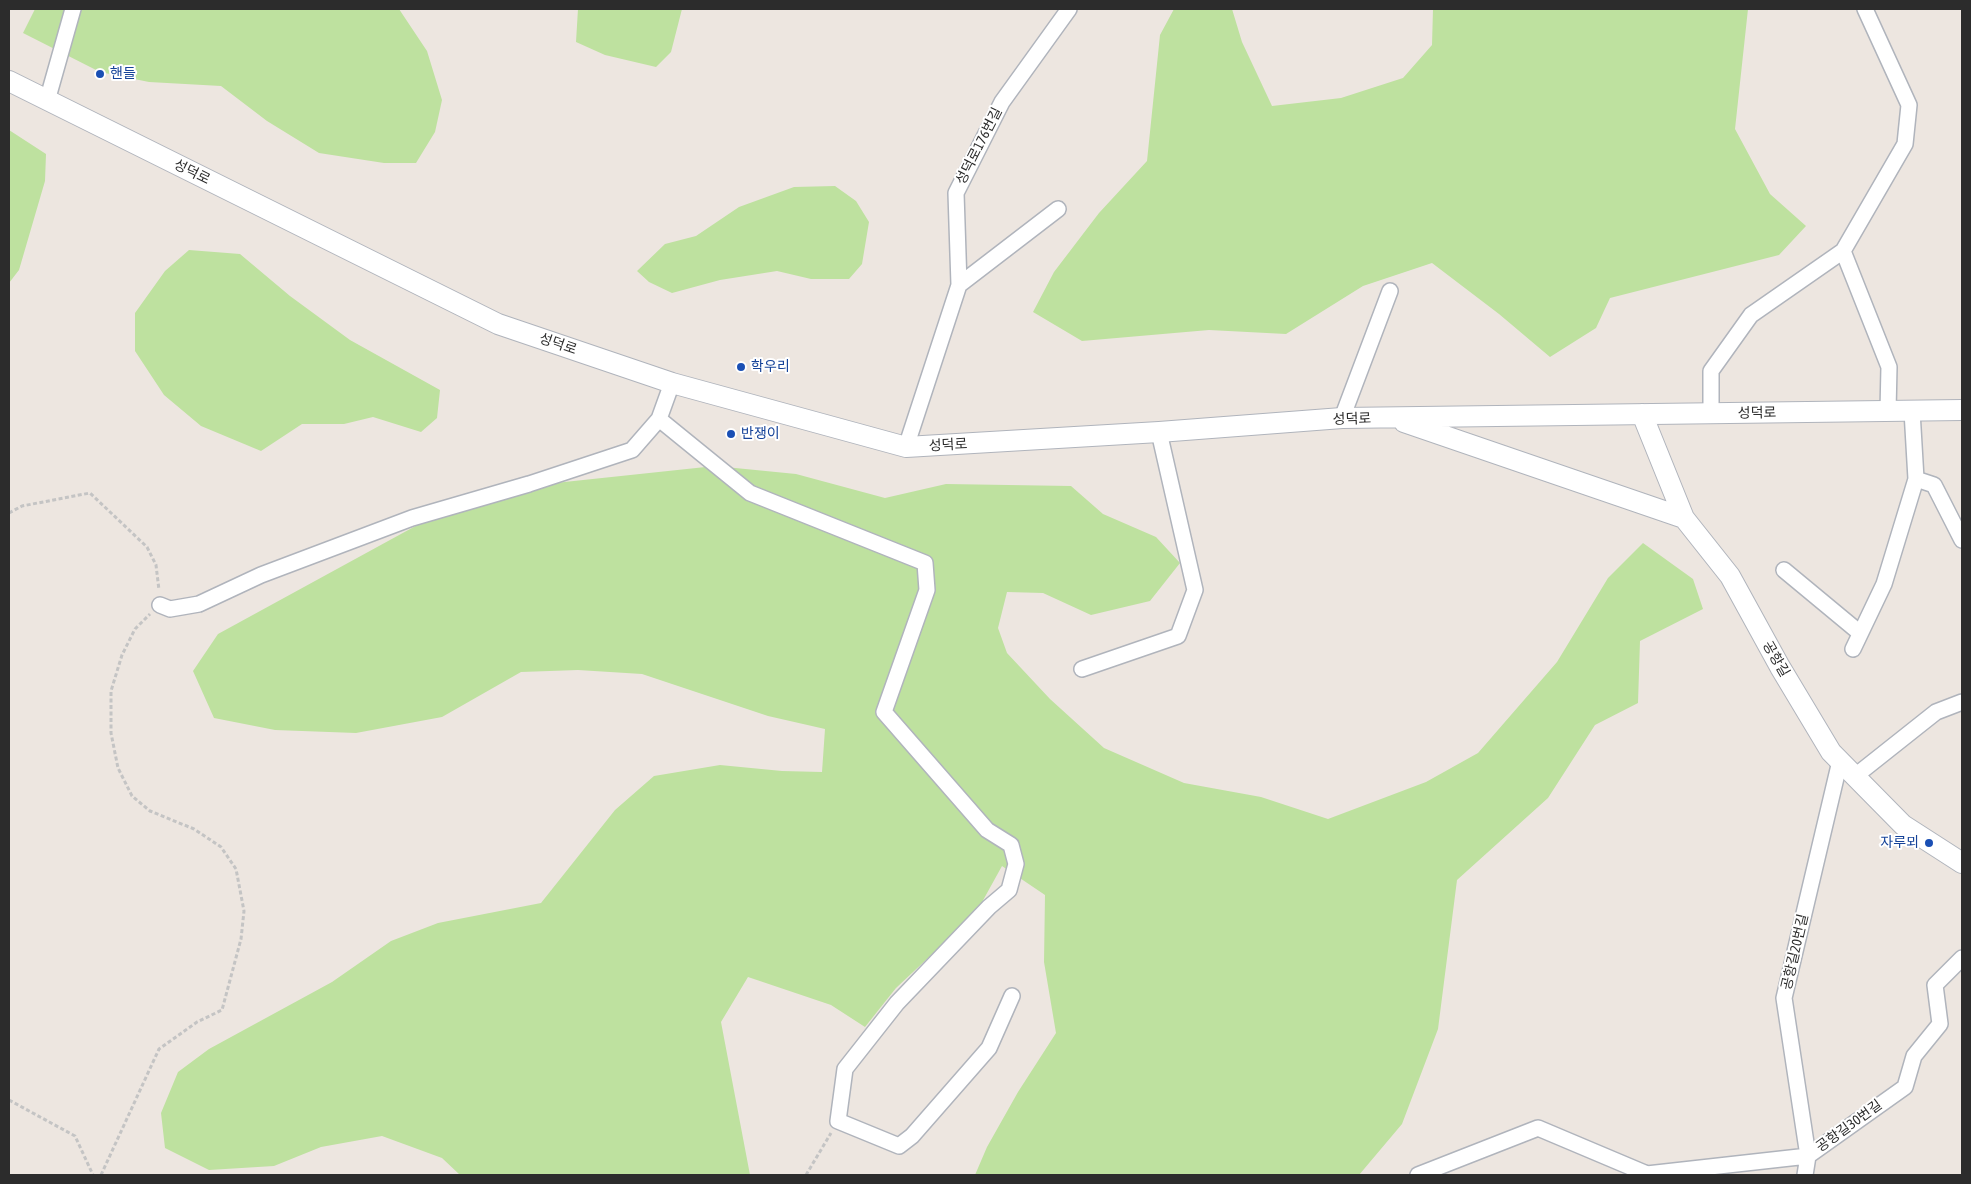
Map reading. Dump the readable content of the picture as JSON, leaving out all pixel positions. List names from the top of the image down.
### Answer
{
  "streets": {
    "street": [
      "성덕로176번길",
      "성덕로",
      "공항길",
      "공항길20번길",
      "공항길30번길"
    ]
  },
  "crossings": [
    ["성덕로176번길", "성덕로"],
    ["성덕로", "공항길"],
    ["공항길", "공항길20번길"],
    ["공항길20번길", "공항길30번길"]
  ],
  "places": [
    "핸들",
    "학우리",
    "반쟁이",
    "자루뫼"
  ]
}
